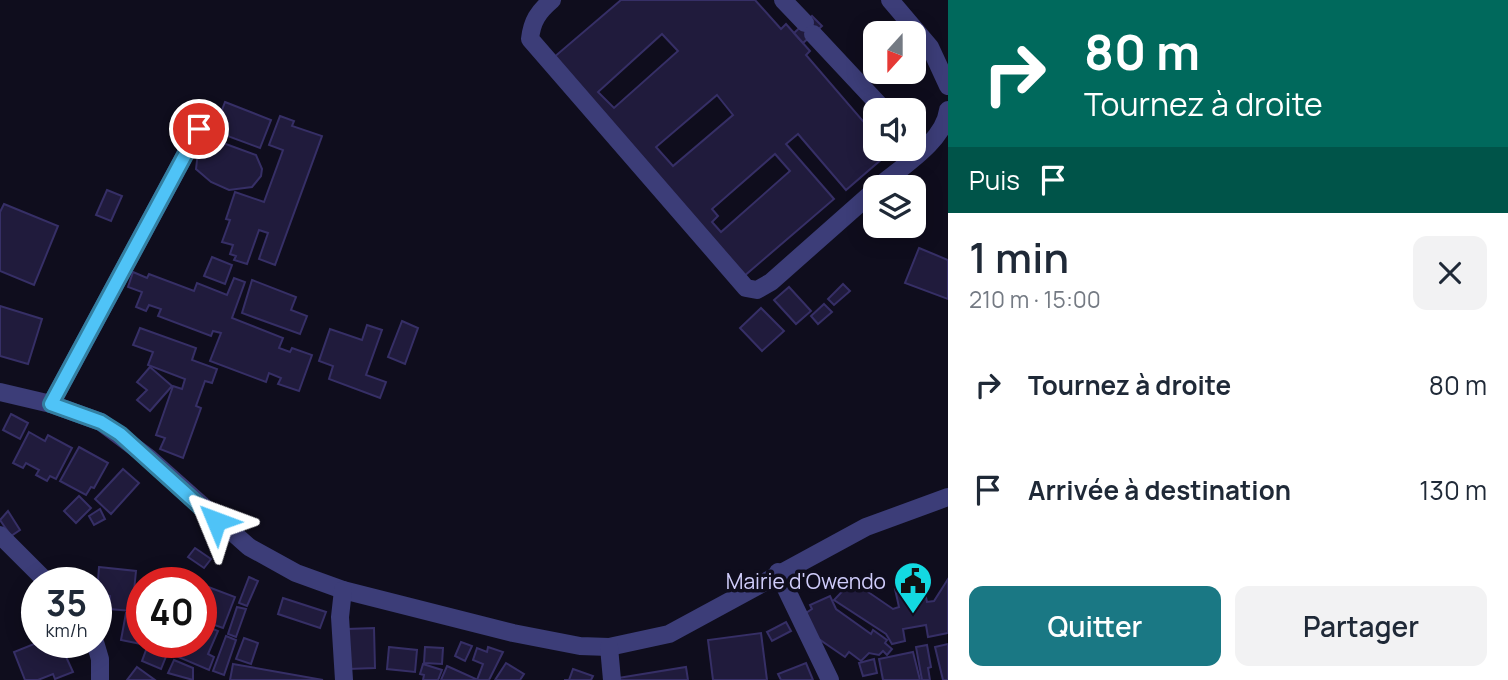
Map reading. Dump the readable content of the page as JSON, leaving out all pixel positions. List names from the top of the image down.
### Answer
{
  "places": {
    "public building": ["Mairie d'Owendo"]
  },
  "north": "bottom",
  "page": {
    "turn": ["80 m", "Tournez à droite"],
    "then": "Puis",
    "heading": ["1 min", "210 m · 15:00"],
    "list": [
      {
        "name": "Tournez à droite",
        "value": "80 m"
      },
      {
        "name": "Arrivée à destination",
        "value": "130 m"
      }
    ],
    "speed": "35 km/h",
    "limit": "40",
    "buttons": ["Quitter", "Partager"]
  }
}
